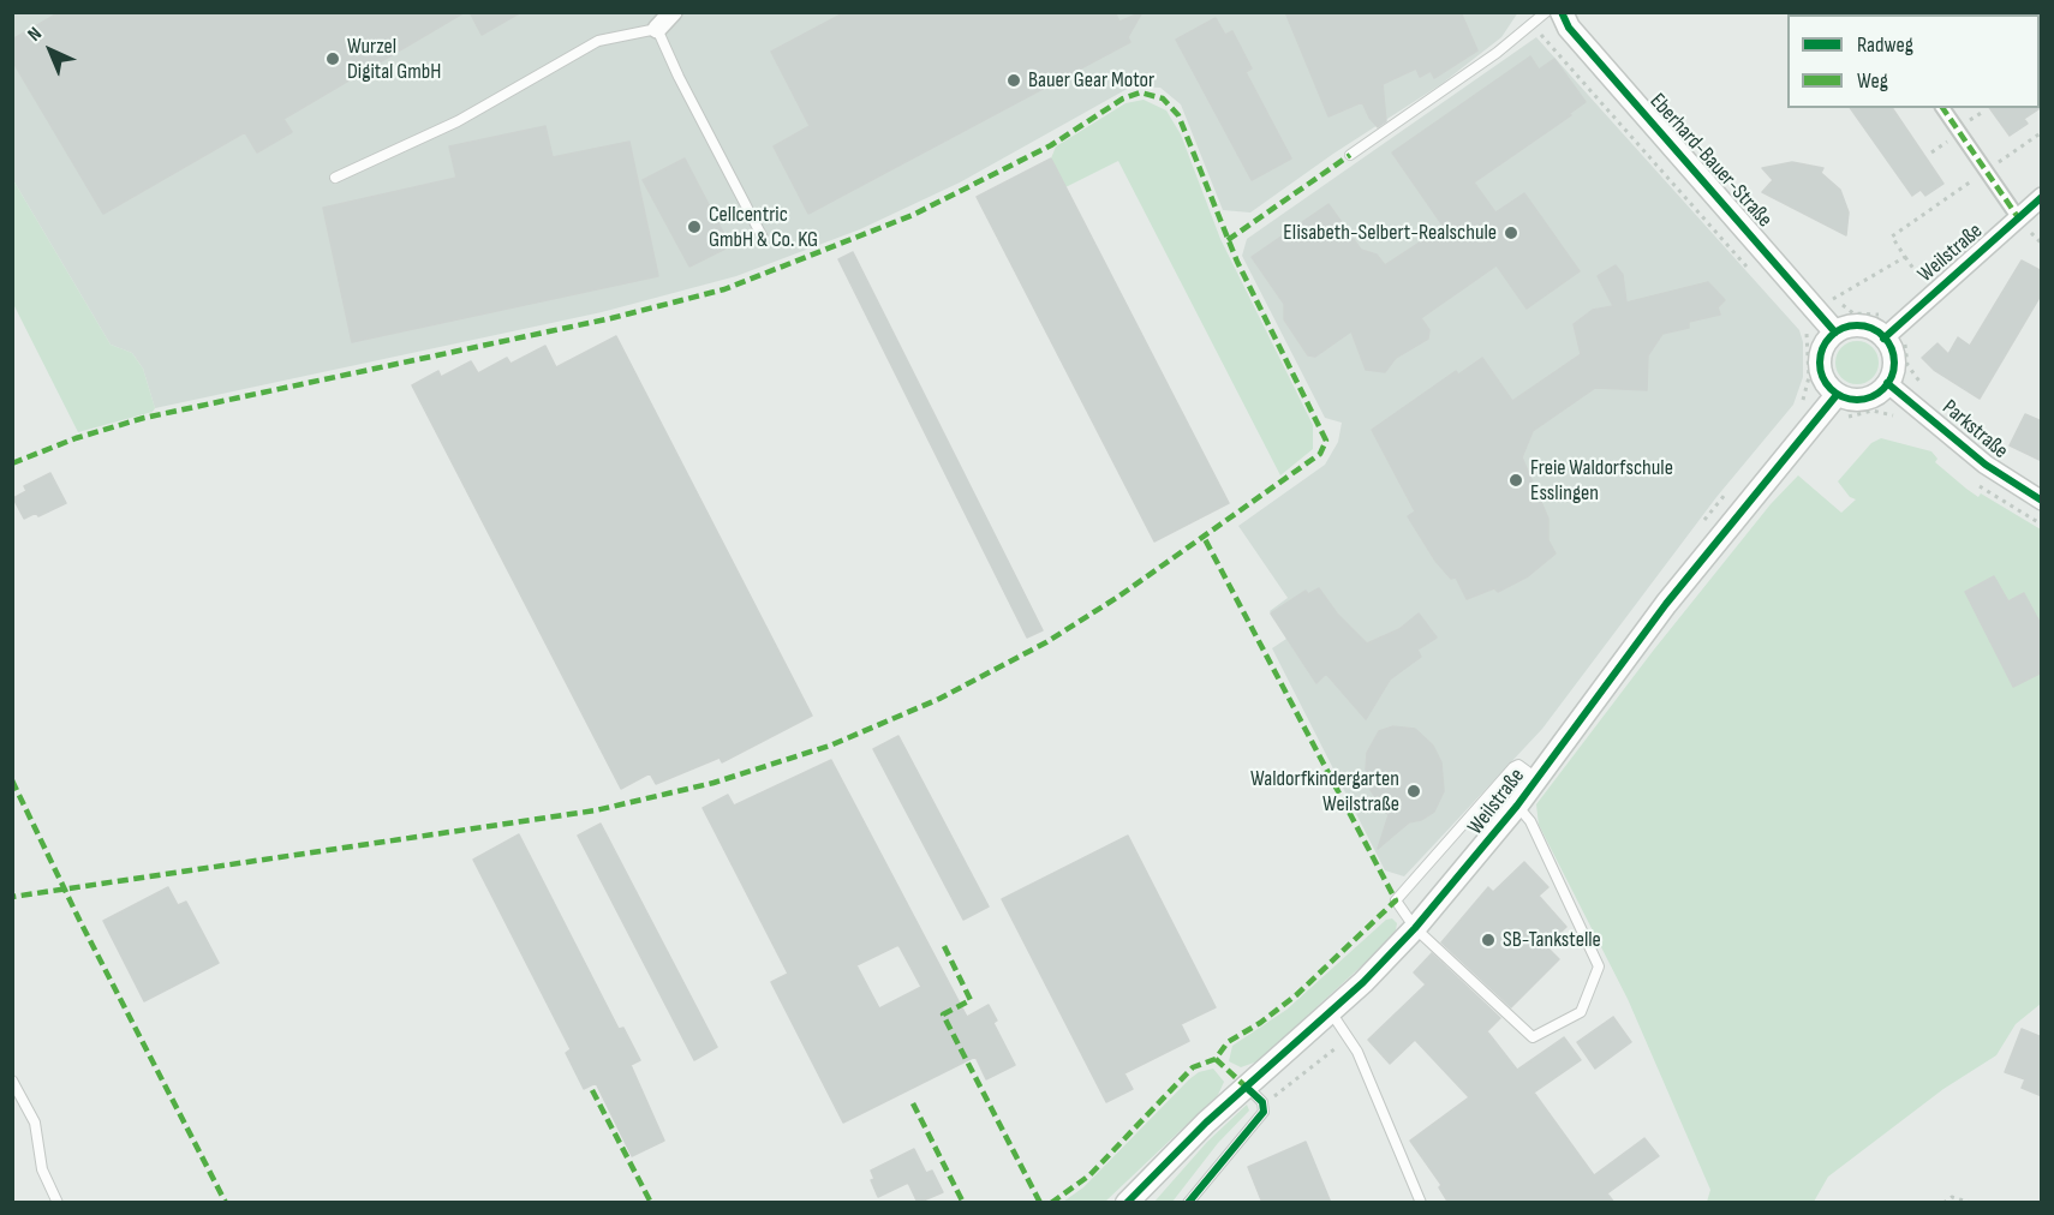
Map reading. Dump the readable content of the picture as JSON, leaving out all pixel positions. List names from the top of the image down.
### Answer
{
  "streets": {
    "street": ["Eberhard-Bauer-Straße", "Weilstraße", "Parkstraße"]
  },
  "crossings": [
    ["Eberhard-Bauer-Straße", "Weilstraße"],
    ["Eberhard-Bauer-Straße", "Parkstraße"],
    ["Weilstraße", "Parkstraße"]
  ],
  "places": [
    "Wurzel Digital GmbH",
    "Bauer Gear Motor",
    "Cellcentric GmbH & Co. KG",
    "Elisabeth-Selbert-Realschule",
    "Freie Waldorfschule Esslingen",
    "Waldorfkindergarten Weilstraße",
    "SB-Tankstelle"
  ],
  "legend": ["Radweg", "Weg"],
  "north": "top left"
}
